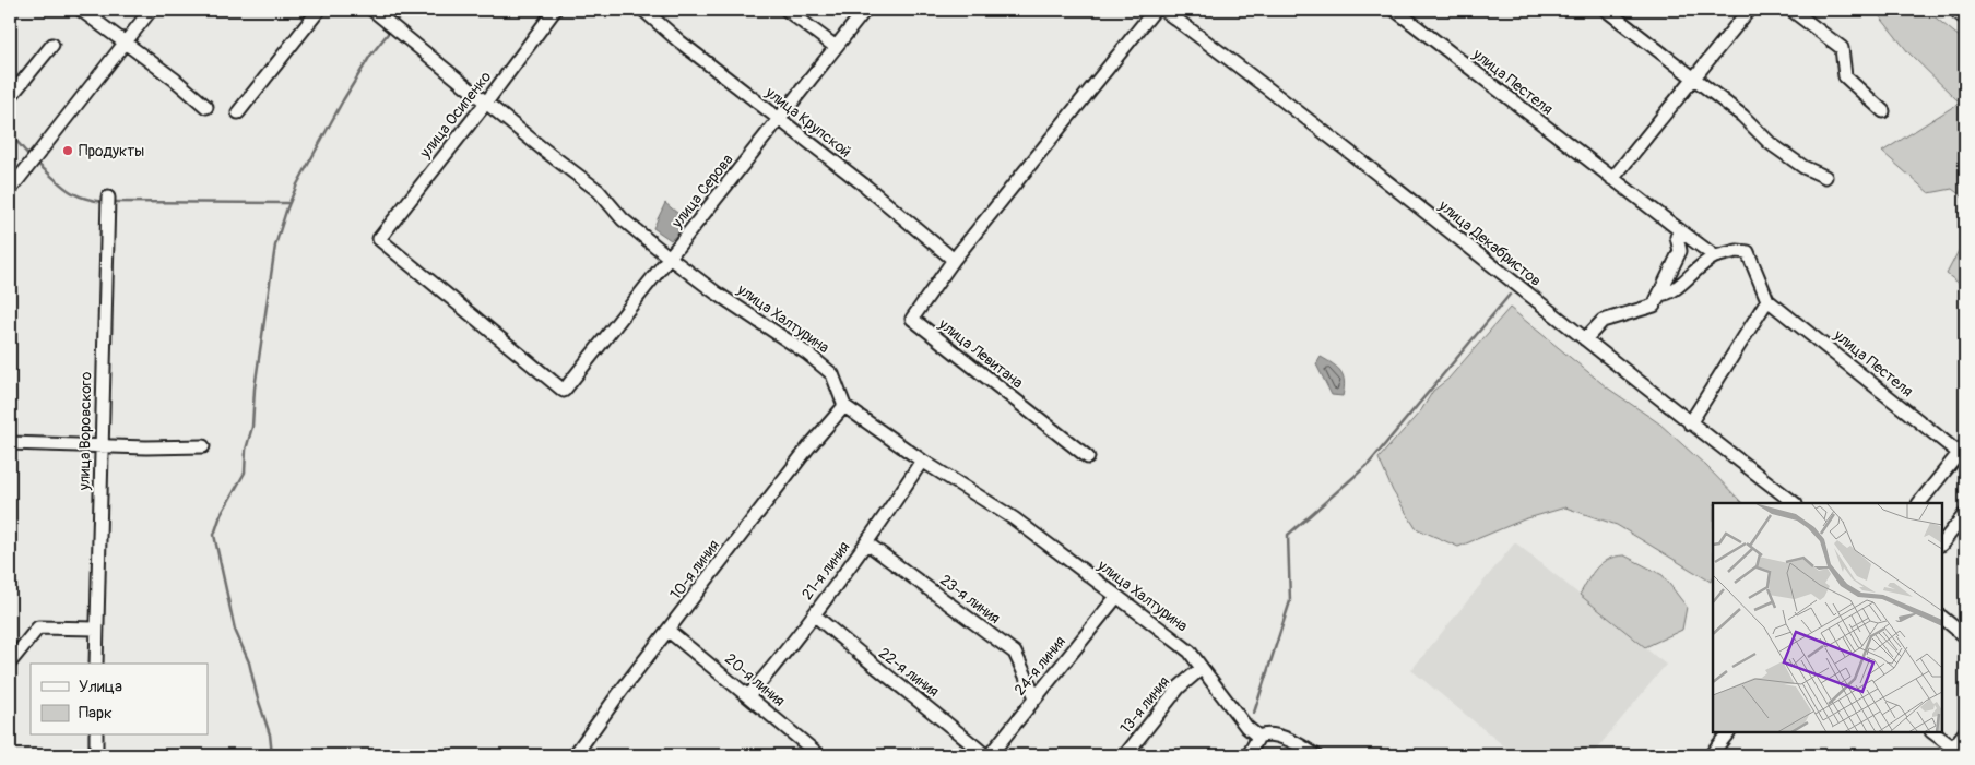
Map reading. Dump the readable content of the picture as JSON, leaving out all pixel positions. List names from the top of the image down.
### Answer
{
  "streets": {
    "street": [
      "улица Пестеля",
      "улица Осипенко",
      "улица Крупской",
      "улица Серова",
      "улица Декабристов",
      "улица Халтурина",
      "улица Левитана",
      "улица Воровского",
      "10-я линия",
      "21-я линия",
      "23-я линия",
      "24-я линия",
      "22-я линия",
      "20-я линия",
      "13-я линия"
    ]
  },
  "crossings": [
    ["улица Осипенко", "улица Серова"],
    ["улица Осипенко", "улица Халтурина"],
    ["улица Крупской", "улица Серова"],
    ["улица Крупской", "улица Левитана"],
    ["улица Серова", "улица Халтурина"],
    ["улица Халтурина", "10-я линия"],
    ["улица Халтурина", "21-я линия"],
    ["улица Халтурина", "24-я линия"],
    ["улица Халтурина", "13-я линия"],
    ["10-я линия", "20-я линия"],
    ["21-я линия", "23-я линия"],
    ["21-я линия", "22-я линия"],
    ["21-я линия", "20-я линия"],
    ["23-я линия", "24-я линия"]
  ],
  "places": ["Продукты"],
  "legend": ["Улица", "Парк"]
}
